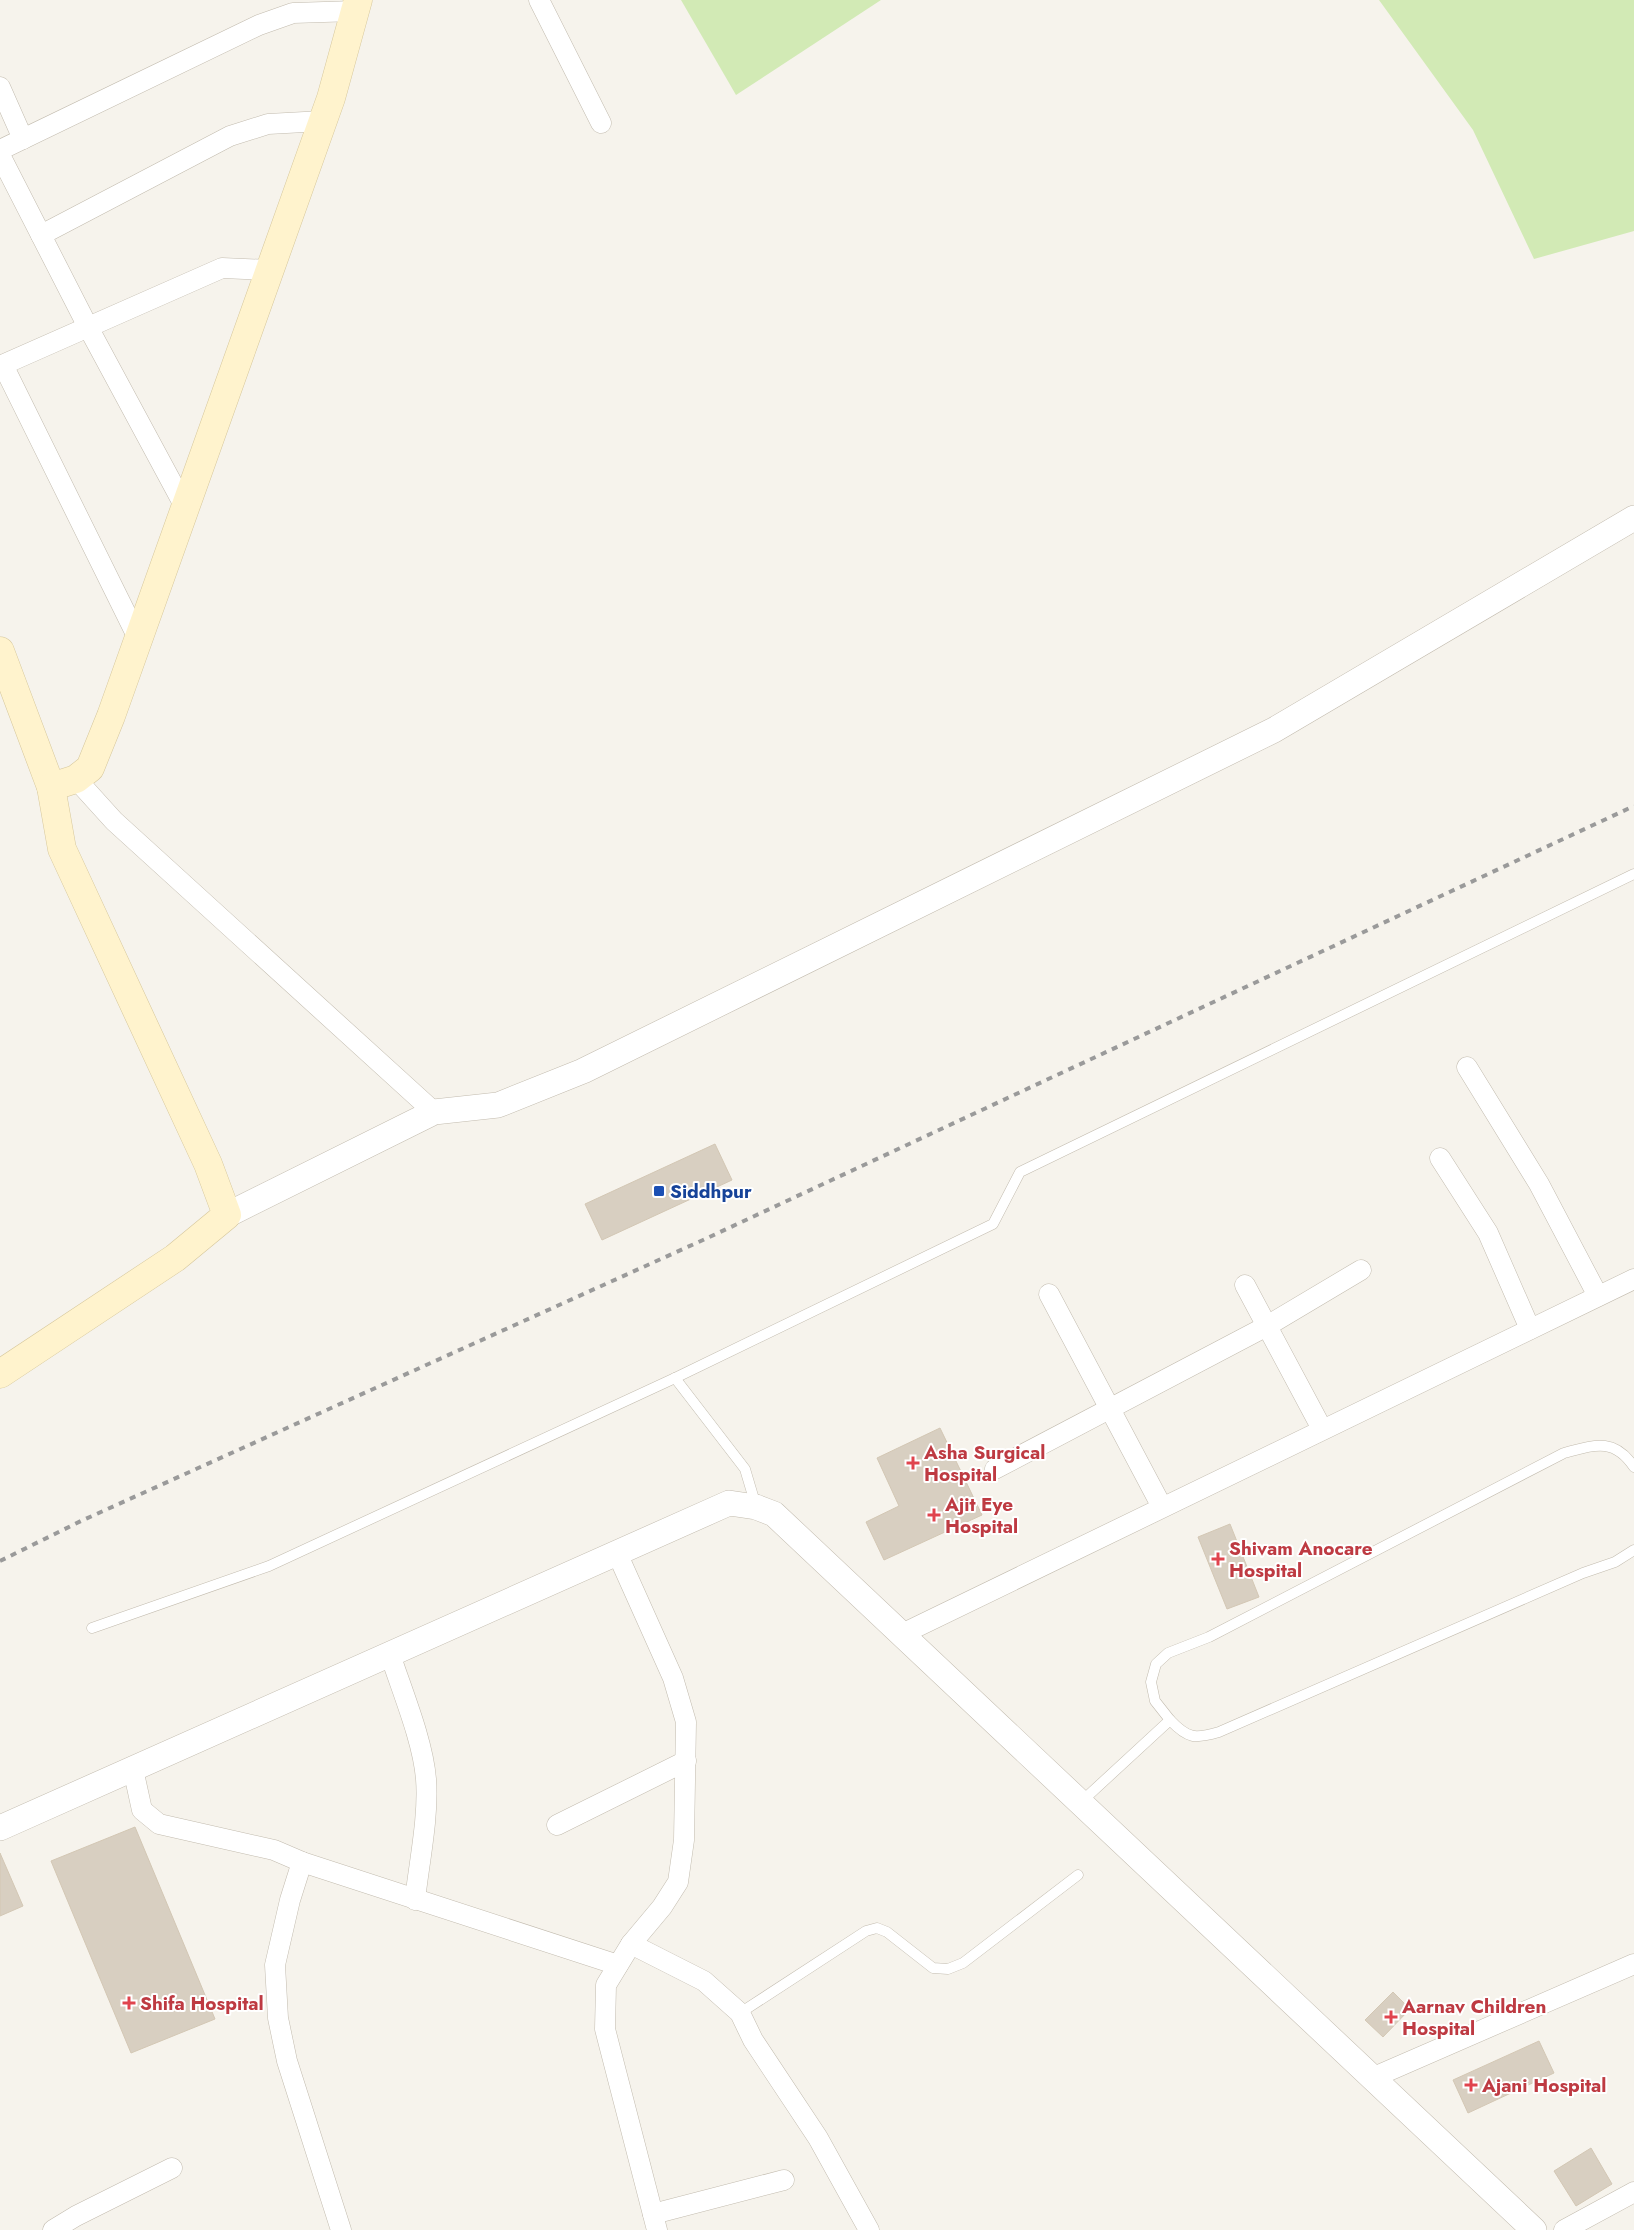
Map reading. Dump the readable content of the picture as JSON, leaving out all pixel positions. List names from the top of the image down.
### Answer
{
  "places": {
    "transit": ["Siddhpur"],
    "health": [
      "Asha Surgical Hospital",
      "Ajit Eye Hospital",
      "Shivam Anocare Hospital",
      "Shifa Hospital",
      "Aarnav Children Hospital",
      "Ajani Hospital"
    ]
  }
}
